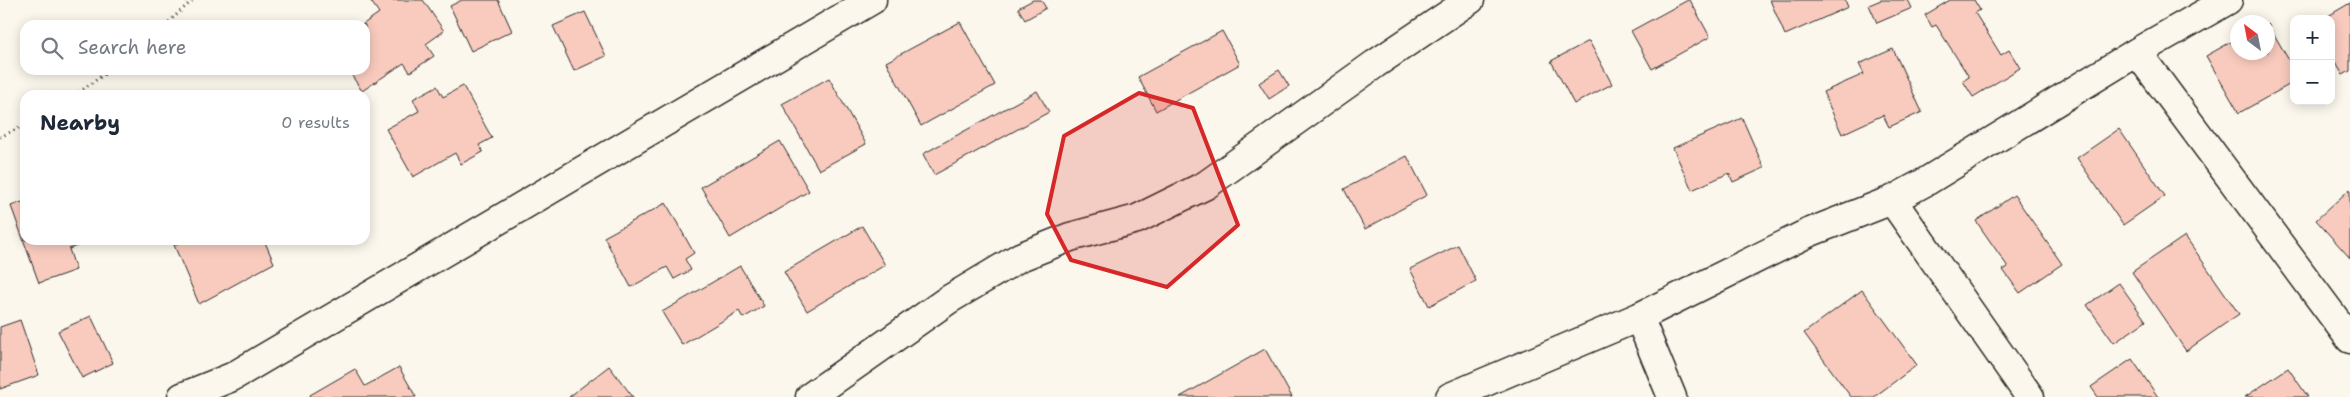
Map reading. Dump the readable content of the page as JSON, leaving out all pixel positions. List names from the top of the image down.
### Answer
{
  "north": "top left",
  "page": {
    "map_buttons": ["+", "−"],
    "search": "Search here",
    "heading": ["Nearby", "0 results"]
  }
}
